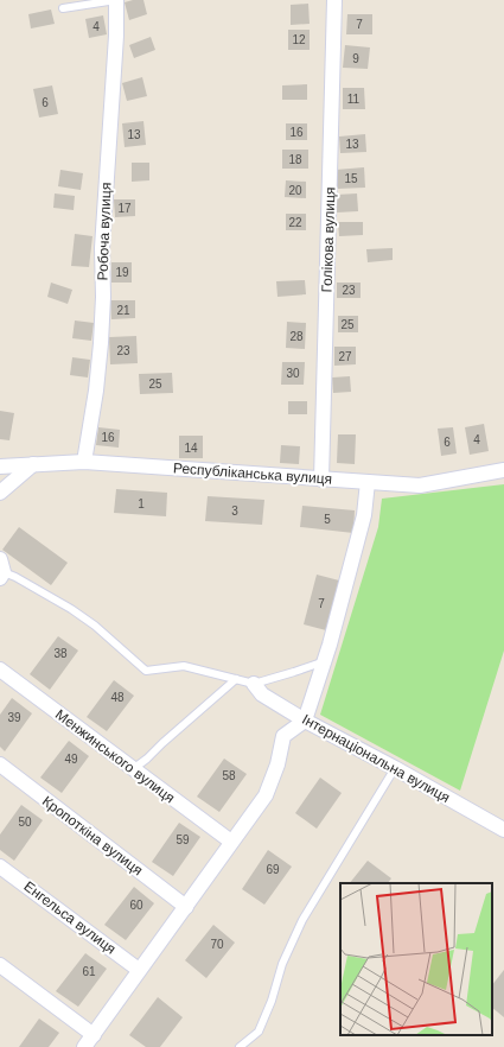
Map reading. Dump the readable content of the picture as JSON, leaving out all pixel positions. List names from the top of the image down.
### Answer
{
  "streets": {
    "street": [
      "Робоча вулиця",
      "Голікова вулиця",
      "Республіканська вулиця",
      "Менжинського вулиця",
      "Інтернаціональна вулиця",
      "Кропоткіна вулиця",
      "Енгельса вулиця"
    ]
  },
  "crossings": [
    ["Робоча вулиця", "Республіканська вулиця"],
    ["Голікова вулиця", "Республіканська вулиця"]
  ],
  "house_numbers": [
    "7",
    "4",
    "12",
    "9",
    "11",
    "6",
    "16",
    "13",
    "13",
    "18",
    "15",
    "20",
    "17",
    "22",
    "19",
    "23",
    "21",
    "25",
    "28",
    "23",
    "27",
    "30",
    "25",
    "16",
    "4",
    "6",
    "14",
    "1",
    "3",
    "5",
    "7",
    "38",
    "48",
    "39",
    "49",
    "58",
    "50",
    "59",
    "69",
    "60",
    "70",
    "61"
  ]
}
